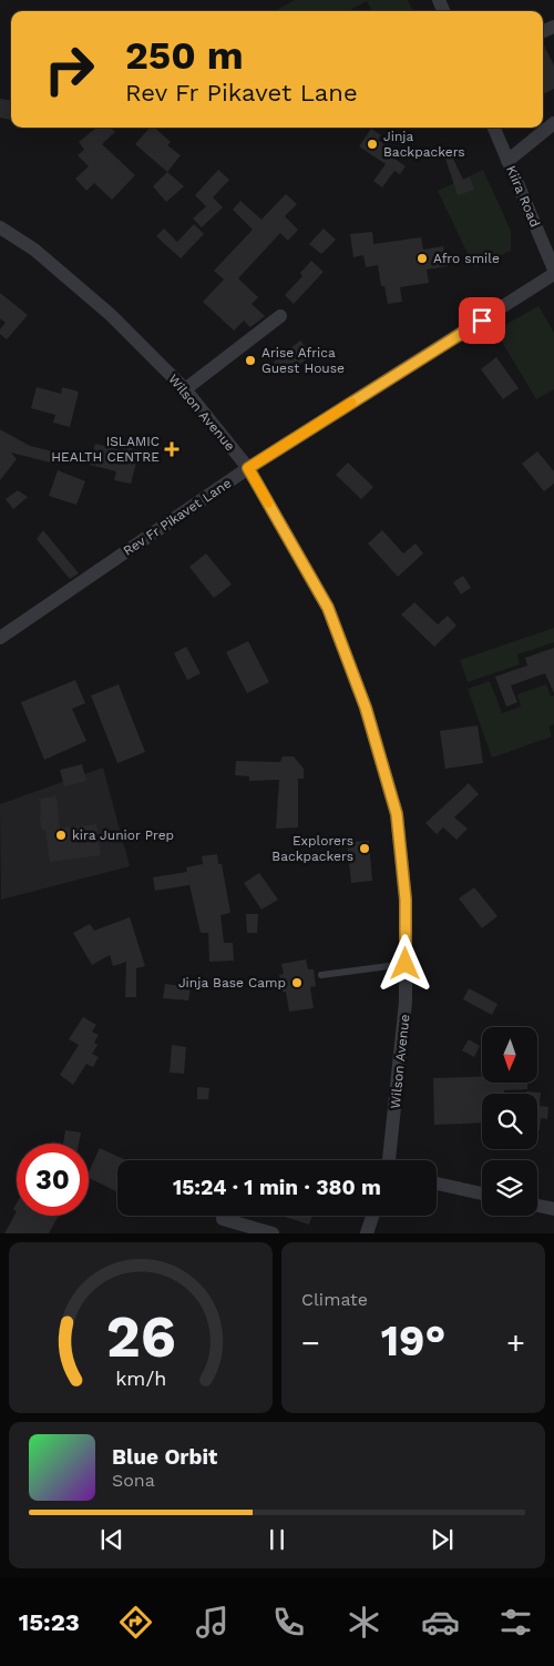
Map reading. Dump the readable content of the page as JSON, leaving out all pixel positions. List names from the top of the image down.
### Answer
{
  "streets": {
    "street": ["Kiira Road", "Wilson Avenue", "Rev Fr Pikavet Lane"]
  },
  "crossings": [
    ["Wilson Avenue", "Rev Fr Pikavet Lane"]
  ],
  "places": {
    "other": [
      "Jinja Backpackers",
      "Afro smile",
      "Arise Africa Guest House",
      "kira Junior Prep",
      "Explorers Backpackers",
      "Jinja Base Camp"
    ],
    "health": ["ISLAMIC HEALTH CENTRE"]
  },
  "north": "bottom",
  "page": {
    "turn": ["250 m", "Rev Fr Pikavet Lane"],
    "limit": "30",
    "trip": "15:24 · 1 min · 380 m",
    "tile": "Climate",
    "heat": ["−", "19°", "+"],
    "song": ["Blue Orbit", "Sona"],
    "tabs": "15:23",
    "gauge": ["26", "km/h"]
  }
}
